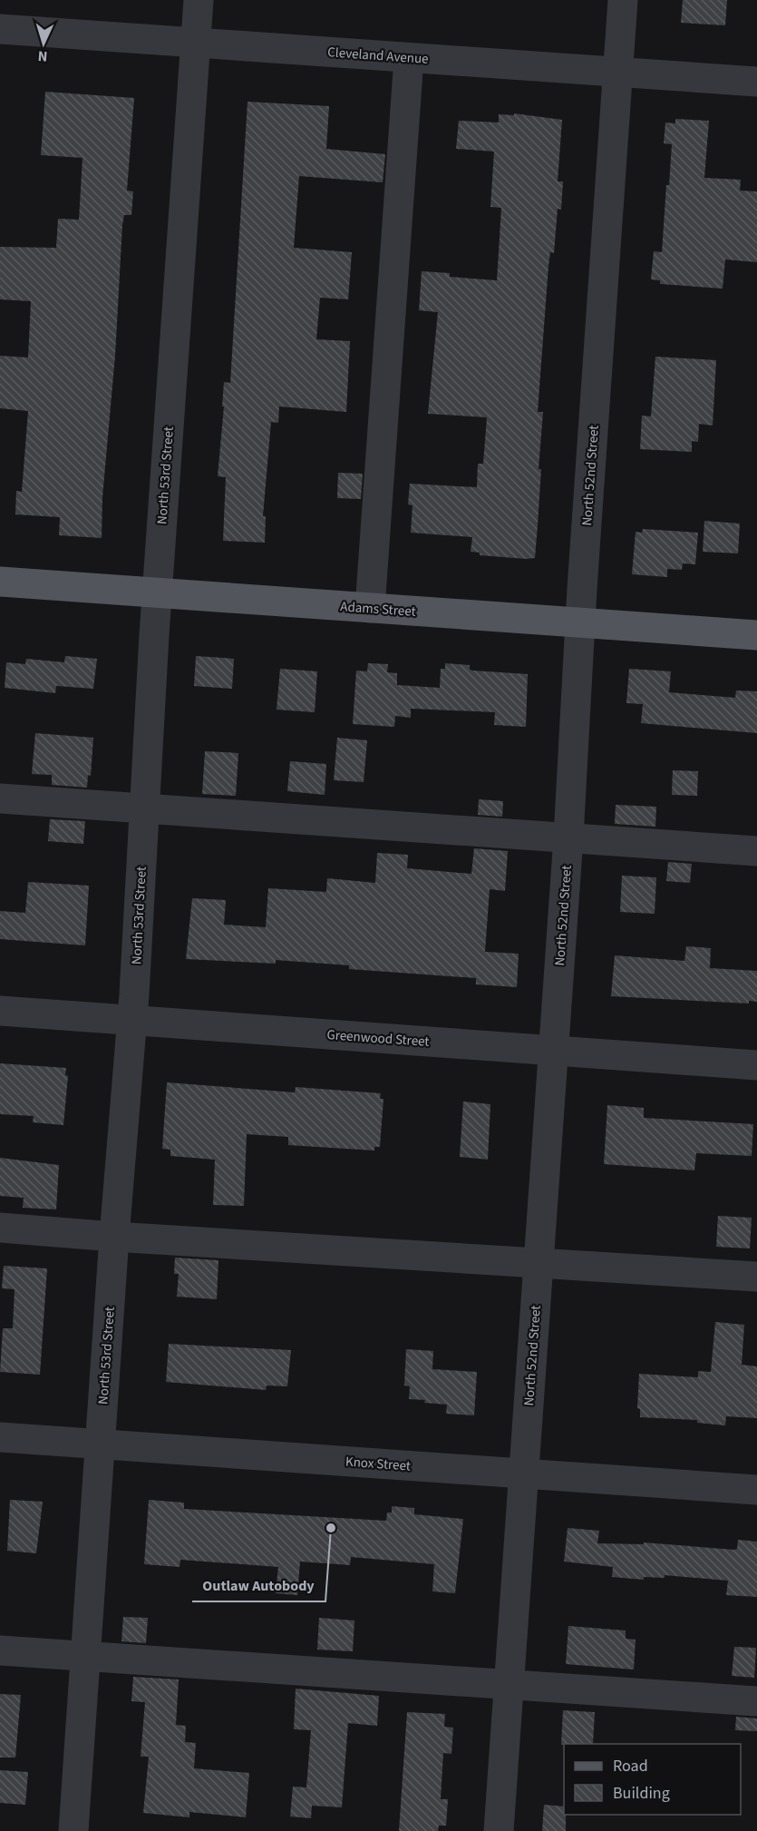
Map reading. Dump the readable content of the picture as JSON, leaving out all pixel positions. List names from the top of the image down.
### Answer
{
  "streets": {
    "main road": ["Adams Street"],
    "street": [
      "Cleveland Avenue",
      "North 53rd Street",
      "North 52nd Street",
      "Greenwood Street",
      "Knox Street"
    ]
  },
  "crossings": [
    ["Cleveland Avenue", "North 53rd Street"],
    ["Cleveland Avenue", "North 52nd Street"],
    ["North 53rd Street", "Adams Street"],
    ["North 53rd Street", "Greenwood Street"],
    ["North 53rd Street", "Knox Street"],
    ["North 52nd Street", "Adams Street"],
    ["North 52nd Street", "Greenwood Street"],
    ["North 52nd Street", "Knox Street"]
  ],
  "places": ["Outlaw Autobody"],
  "legend": ["Road", "Building"],
  "north": "bottom"
}
